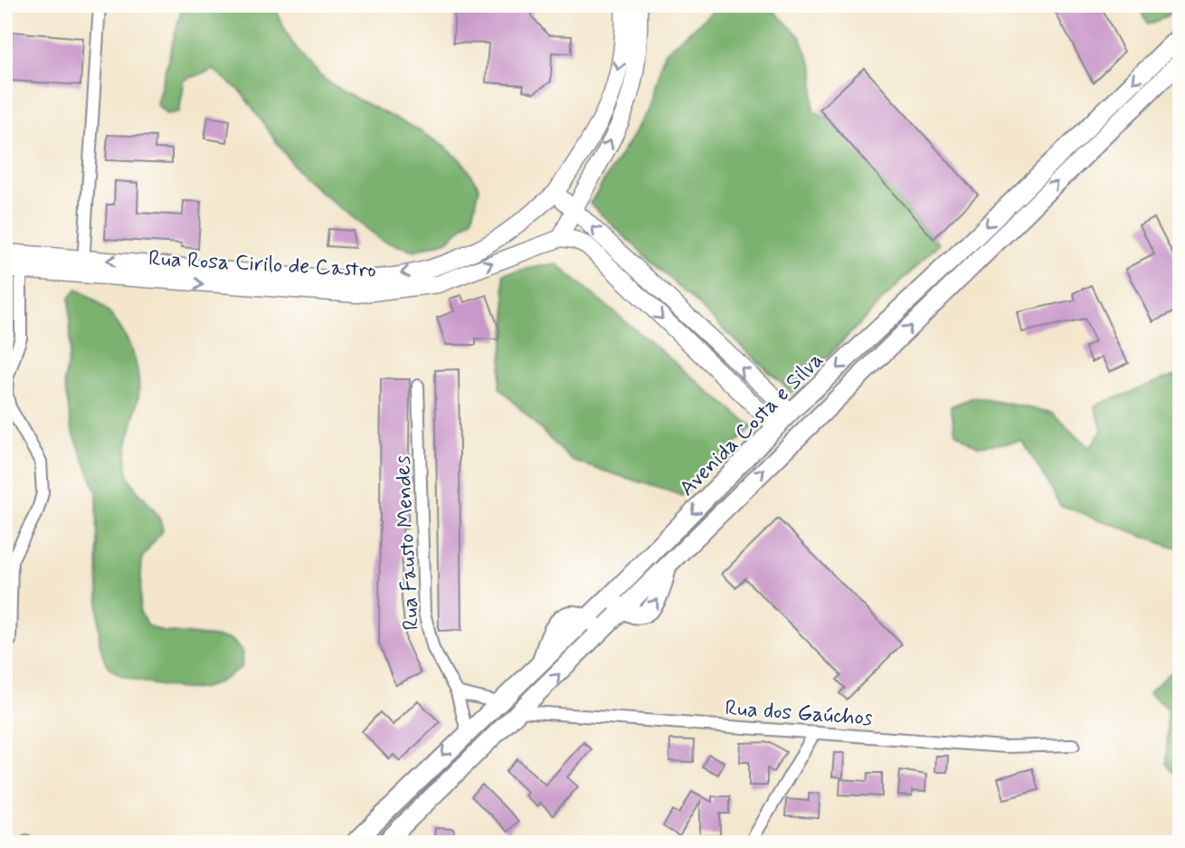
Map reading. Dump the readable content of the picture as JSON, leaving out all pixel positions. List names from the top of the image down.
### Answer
{
  "streets": {
    "main road": ["Rua Rosa Cirilo de Castro", "Avenida Costa e Silva"],
    "street": ["Rua Fausto Mendes", "Rua dos Gaúchos"]
  }
}
